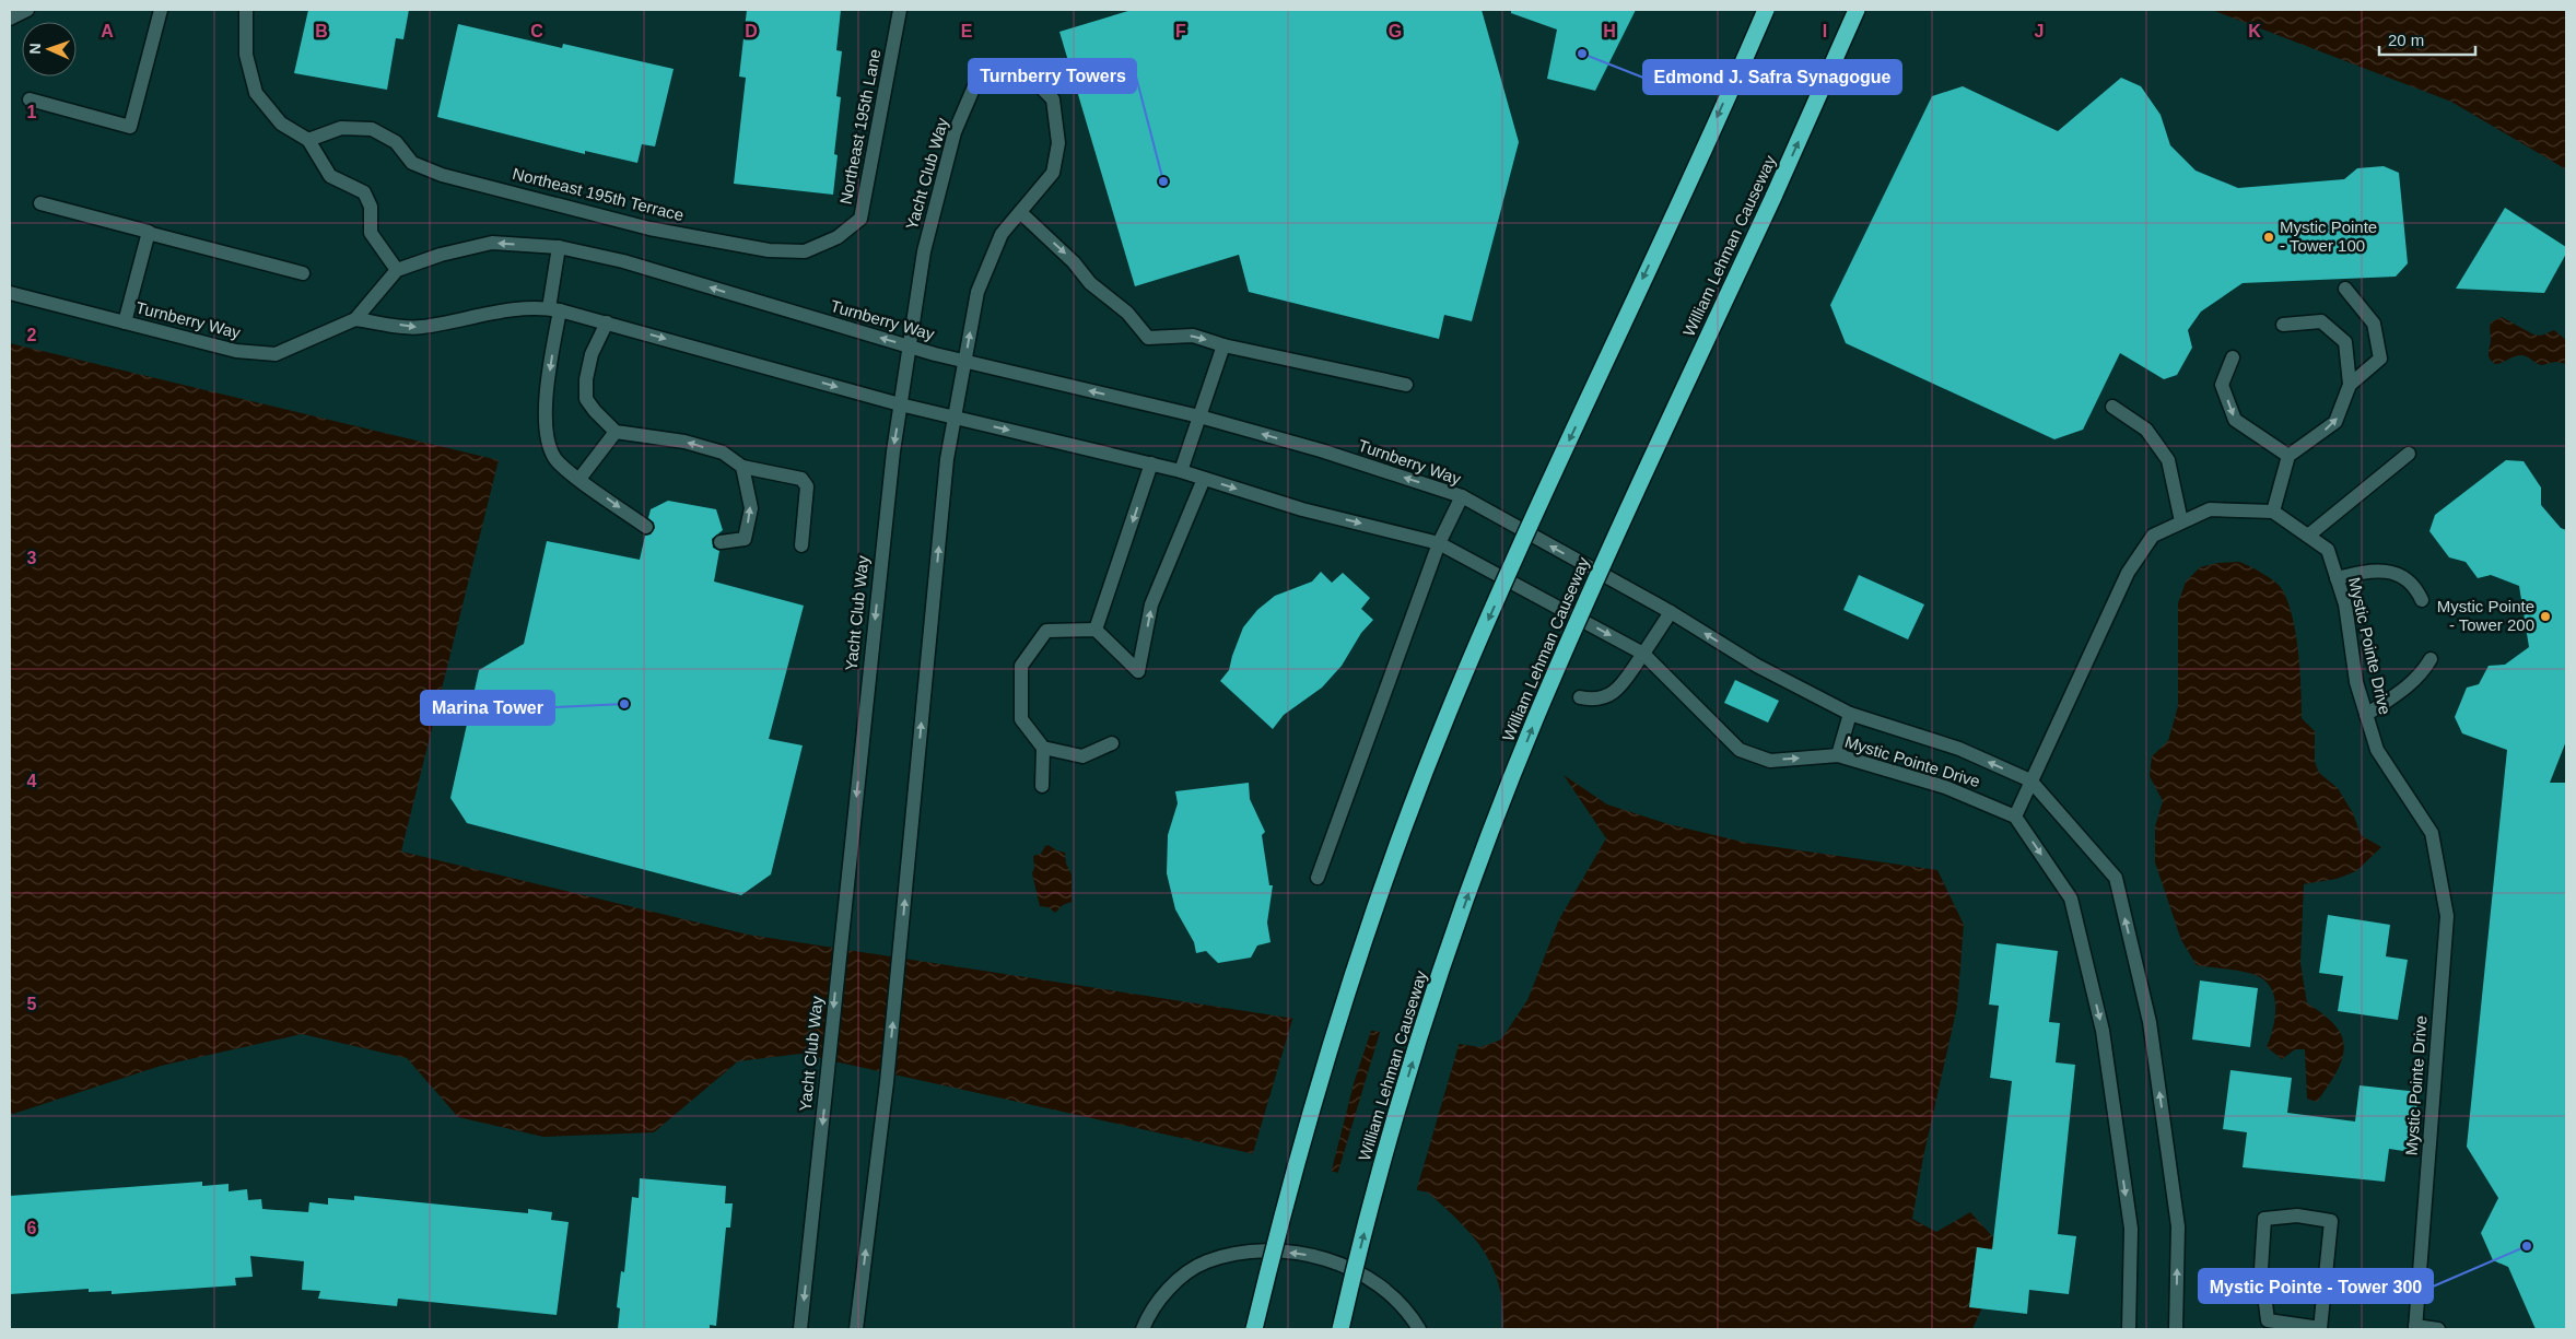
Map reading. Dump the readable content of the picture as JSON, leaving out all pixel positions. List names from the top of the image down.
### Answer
{
  "streets": {
    "highway": ["William Lehman Causeway"],
    "street": [
      "Northeast 195th Lane",
      "Yacht Club Way",
      "Northeast 195th Terrace",
      "Turnberry Way",
      "Mystic Pointe Drive"
    ]
  },
  "crossings": [
    ["Northeast 195th Lane", "Northeast 195th Terrace"],
    ["Yacht Club Way", "Turnberry Way"],
    ["Turnberry Way", "Mystic Pointe Drive"]
  ],
  "places": [
    "Edmond J. Safra Synagogue",
    "Turnberry Towers",
    "Mystic Pointe - Tower 100",
    "Mystic Pointe - Tower 200",
    "Marina Tower",
    "Mystic Pointe - Tower 300"
  ],
  "scale_bar": "20 m",
  "north": "left",
  "grid": {
    "columns": [
      "A",
      "B",
      "C",
      "D",
      "E",
      "F",
      "G",
      "H",
      "I",
      "J",
      "K"
    ],
    "rows": [
      "1",
      "2",
      "3",
      "4",
      "5",
      "6"
    ]
  }
}
